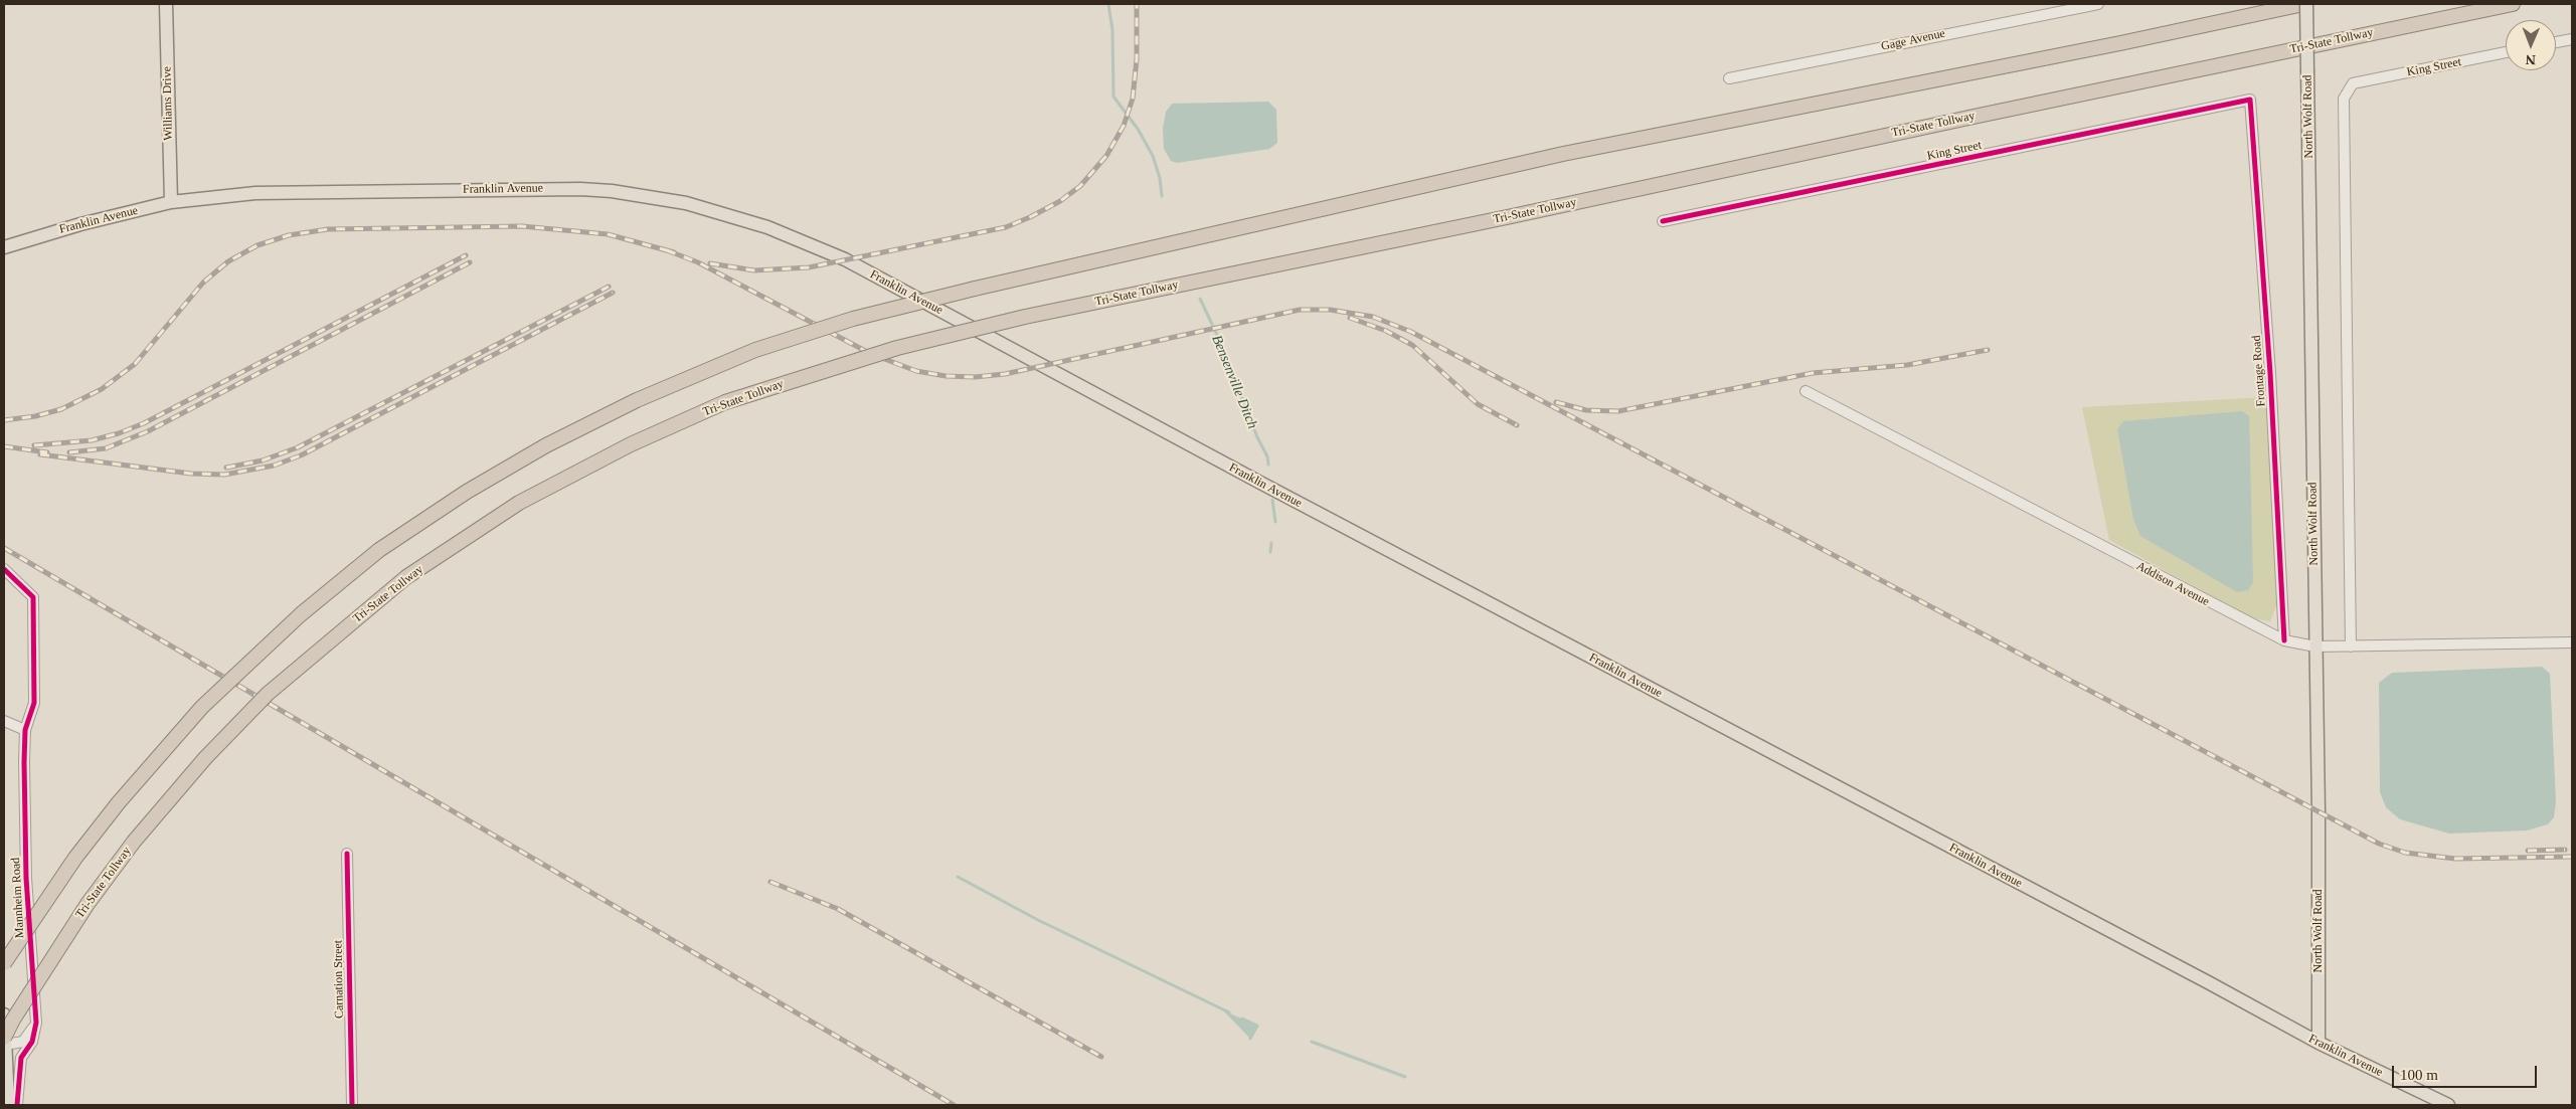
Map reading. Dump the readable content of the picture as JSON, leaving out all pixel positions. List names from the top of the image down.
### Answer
{
  "streets": {
    "highway": ["Tri-State Tollway"],
    "main road": ["Williams Drive", "North Wolf Road", "Franklin Avenue"],
    "street": [
      "Gage Avenue",
      "King Street",
      "Frontage Road",
      "Addison Avenue",
      "Mannheim Road",
      "Carnation Street"
    ]
  },
  "crossings": [
    ["King Street", "Frontage Road"],
    ["King Street", "Addison Avenue"],
    ["Williams Drive", "Franklin Avenue"],
    ["North Wolf Road", "Franklin Avenue"],
    ["North Wolf Road", "Addison Avenue"],
    ["Frontage Road", "Addison Avenue"]
  ],
  "water": ["Bensenville Ditch"],
  "scale_bar": "100 m",
  "north": "bottom"
}
